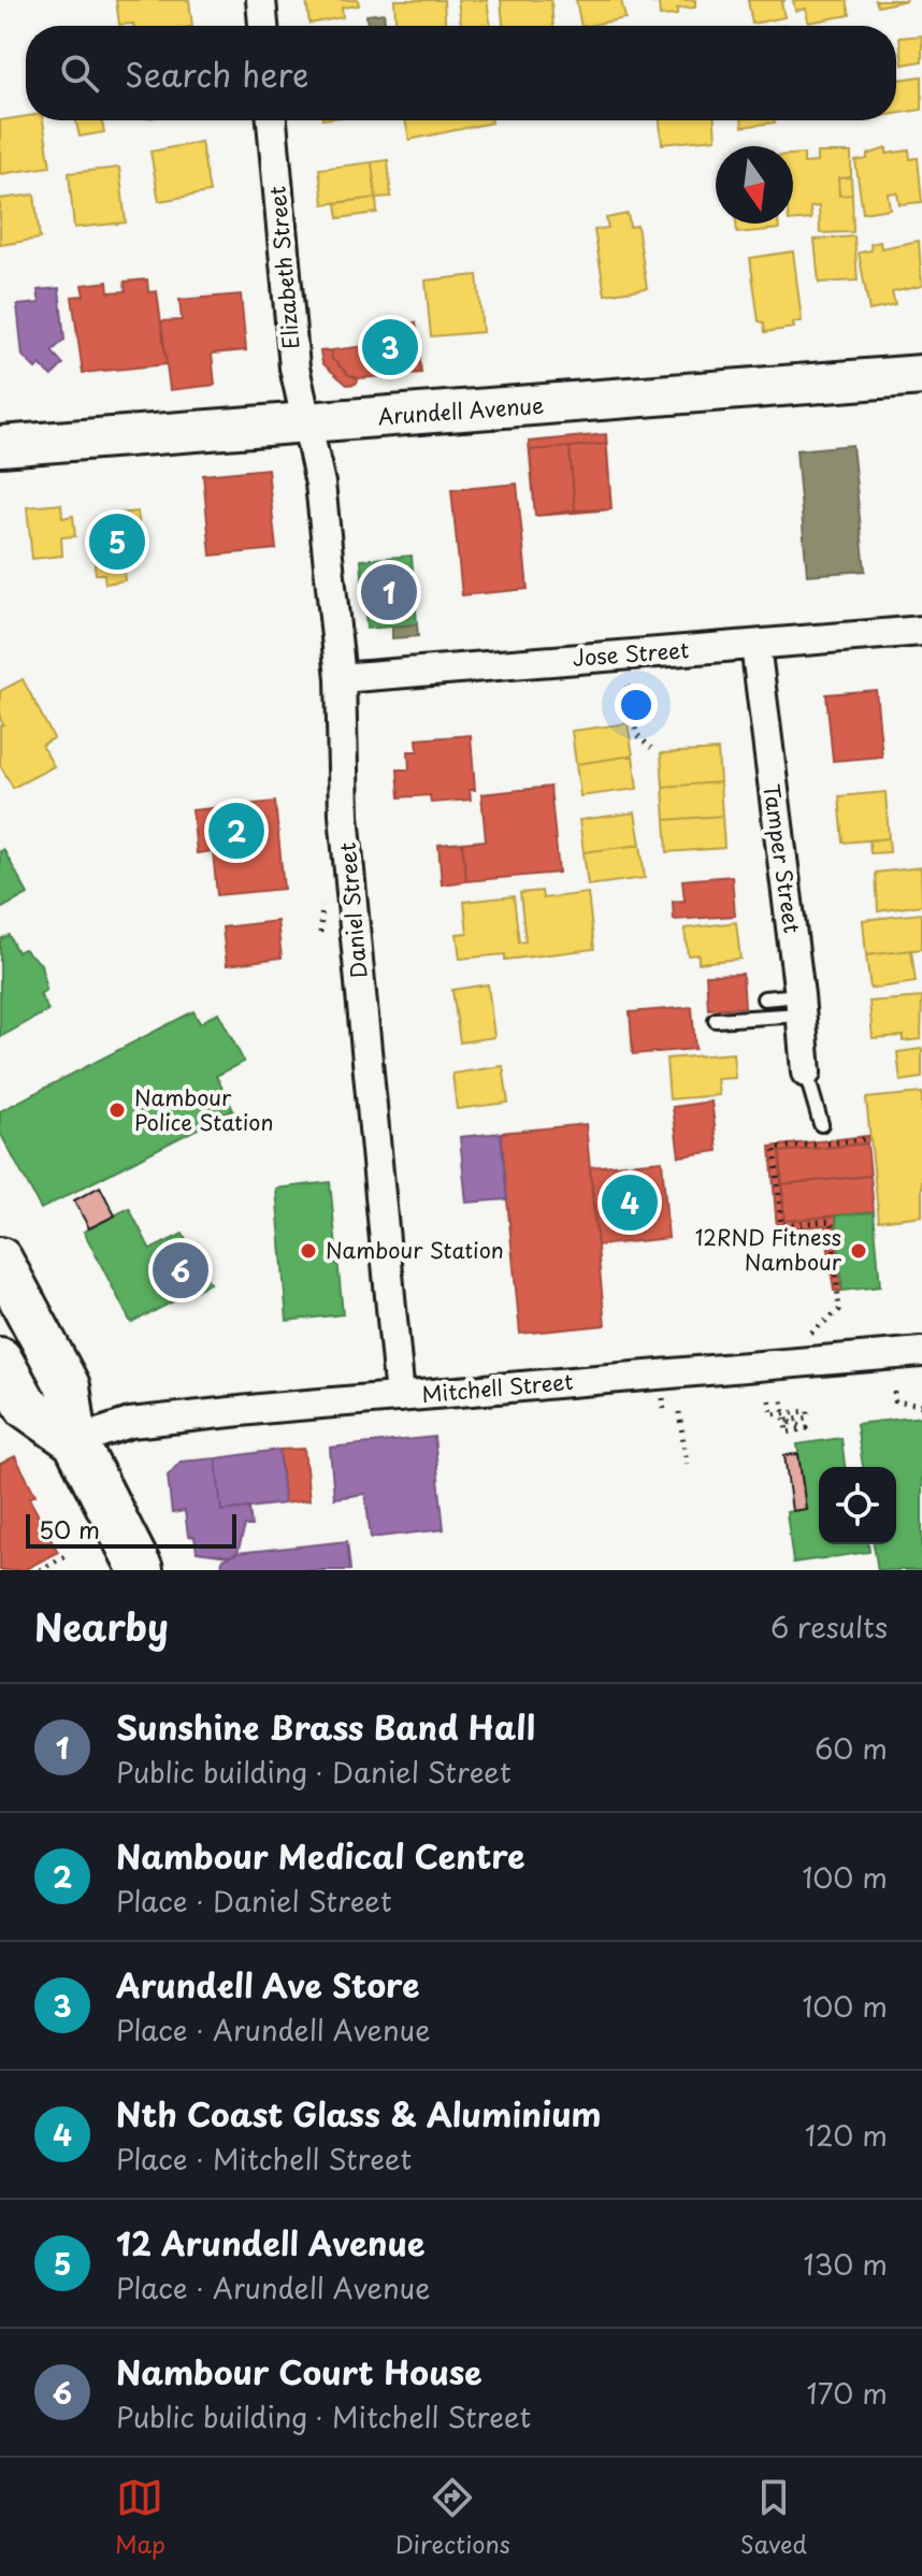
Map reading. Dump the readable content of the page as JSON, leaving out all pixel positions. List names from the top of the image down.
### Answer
{
  "streets": {
    "main road": ["Arundell Avenue"],
    "street": [
      "Elizabeth Street",
      "Jose Street",
      "Tamper Street",
      "Daniel Street",
      "Mitchell Street"
    ]
  },
  "crossings": [
    ["Elizabeth Street", "Arundell Avenue"],
    ["Elizabeth Street", "Daniel Street"],
    ["Arundell Avenue", "Daniel Street"],
    ["Jose Street", "Tamper Street"],
    ["Jose Street", "Daniel Street"],
    ["Daniel Street", "Mitchell Street"]
  ],
  "places": ["Nambour Police Station", "Nambour Station", "12RND Fitness Nambour"],
  "scale_bar": "50 m",
  "north": "bottom",
  "page": {
    "search": "Search here",
    "pins": [
      "3",
      "5",
      "1",
      "2",
      "4",
      "6"
    ],
    "scale": "50 m",
    "heading": ["Nearby", "6 results"],
    "list": [
      {
        "mark": "1",
        "name": "Sunshine Brass Band Hall",
        "note": "Public building · Daniel Street",
        "value": "60 m"
      },
      {
        "mark": "2",
        "name": "Nambour Medical Centre",
        "note": "Place · Daniel Street",
        "value": "100 m"
      },
      {
        "mark": "3",
        "name": "Arundell Ave Store",
        "note": "Place · Arundell Avenue",
        "value": "100 m"
      },
      {
        "mark": "4",
        "name": "Nth Coast Glass & Aluminium",
        "note": "Place · Mitchell Street",
        "value": "120 m"
      },
      {
        "mark": "5",
        "name": "12 Arundell Avenue",
        "note": "Place · Arundell Avenue",
        "value": "130 m"
      },
      {
        "mark": "6",
        "name": "Nambour Court House",
        "note": "Public building · Mitchell Street",
        "value": "170 m"
      }
    ],
    "nav": ["Map", "Directions", "Saved"]
  }
}
